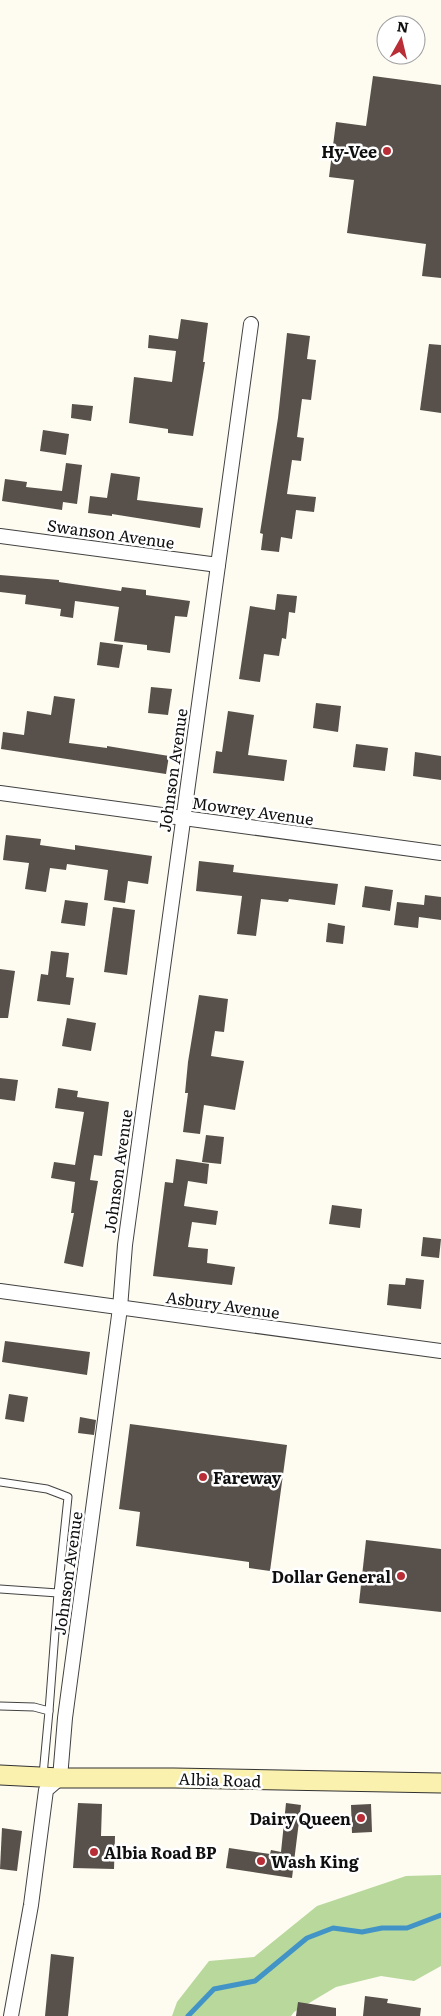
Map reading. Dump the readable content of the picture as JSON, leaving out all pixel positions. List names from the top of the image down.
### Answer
{
  "streets": {
    "street": [
      "Swanson Avenue",
      "Johnson Avenue",
      "Mowrey Avenue",
      "Asbury Avenue",
      "Albia Road"
    ]
  },
  "crossings": [
    ["Swanson Avenue", "Johnson Avenue"],
    ["Johnson Avenue", "Mowrey Avenue"],
    ["Johnson Avenue", "Asbury Avenue"],
    ["Johnson Avenue", "Albia Road"]
  ],
  "places": [
    "Hy-Vee",
    "Fareway",
    "Dollar General",
    "Dairy Queen",
    "Albia Road BP",
    "Wash King"
  ],
  "north": "top"
}
